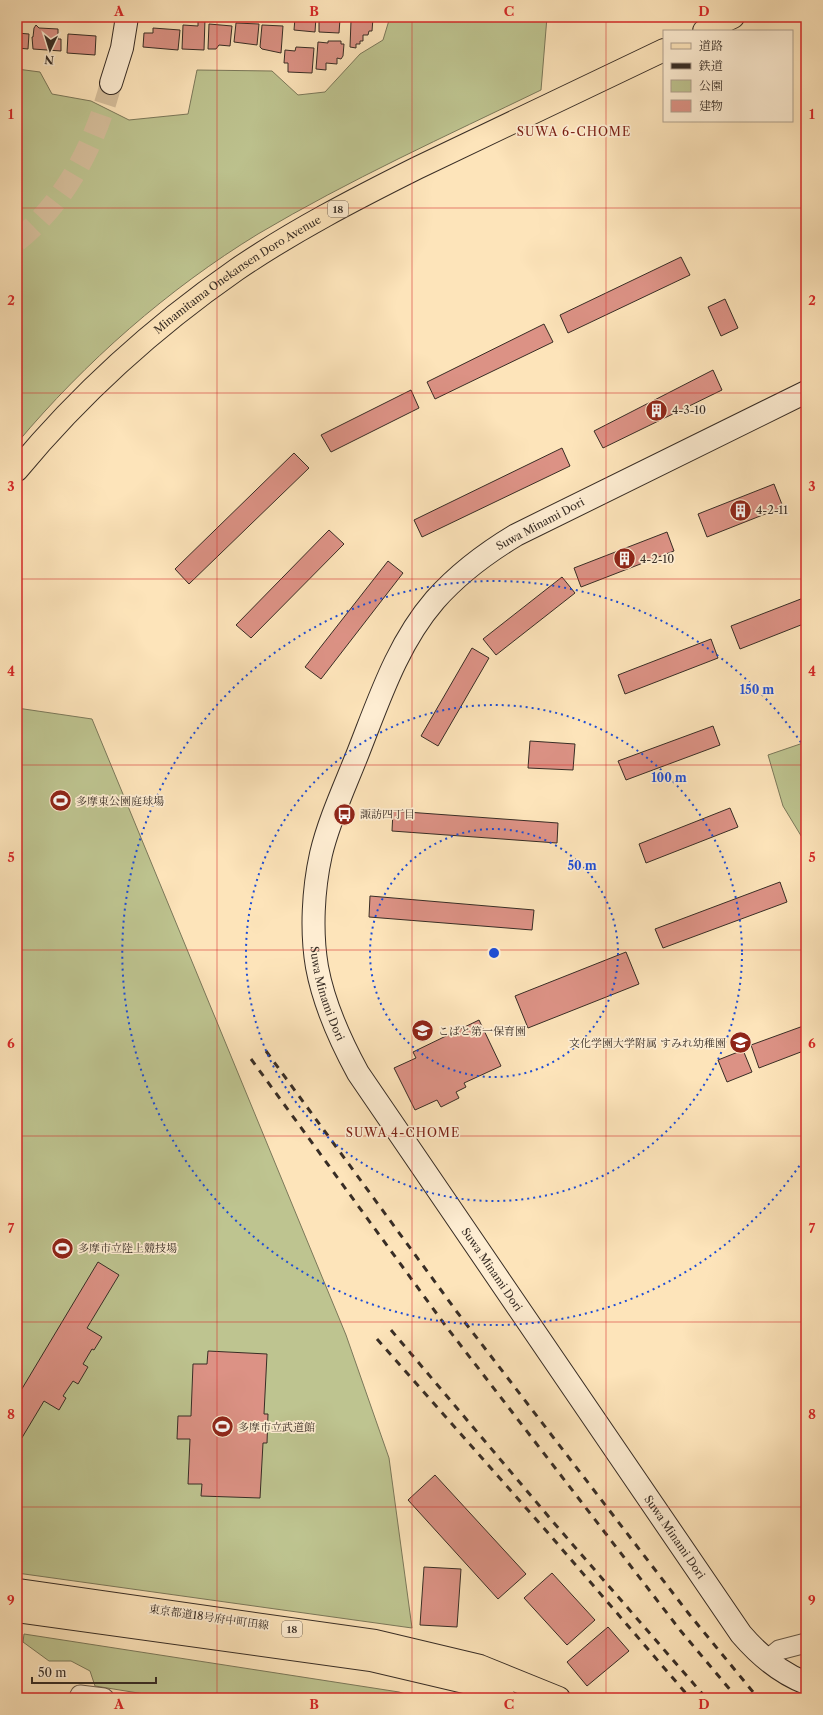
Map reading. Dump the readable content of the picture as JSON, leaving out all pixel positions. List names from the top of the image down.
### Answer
{
  "streets": {
    "main road": ["18", "Minamitama Onekansen Doro Avenue", "東京都道18号府中町田線"],
    "street": ["Suwa Minami Dori"]
  },
  "districts": ["SUWA 6-CHOME", "SUWA 4-CHOME"],
  "places": {
    "building": ["4-3-10", "4-2-11", "4-2-10"],
    "sports": ["多摩東公園庭球場", "多摩市立陸上競技場", "多摩市立武道館"],
    "bus stop": ["諏訪四丁目"],
    "school or university": ["こばと第一保育園", "文化学園大学附属 すみれ幼稚園"]
  },
  "legend": [
    "道路",
    "鉄道",
    "公園",
    "建物"
  ],
  "scale_bar": "50 m",
  "north": "bottom",
  "grid": {
    "columns": [
      "A",
      "B",
      "C",
      "D"
    ],
    "rows": [
      "1",
      "2",
      "3",
      "4",
      "5",
      "6",
      "7",
      "8",
      "9"
    ]
  },
  "rings": ["150 m", "100 m", "50 m"]
}
